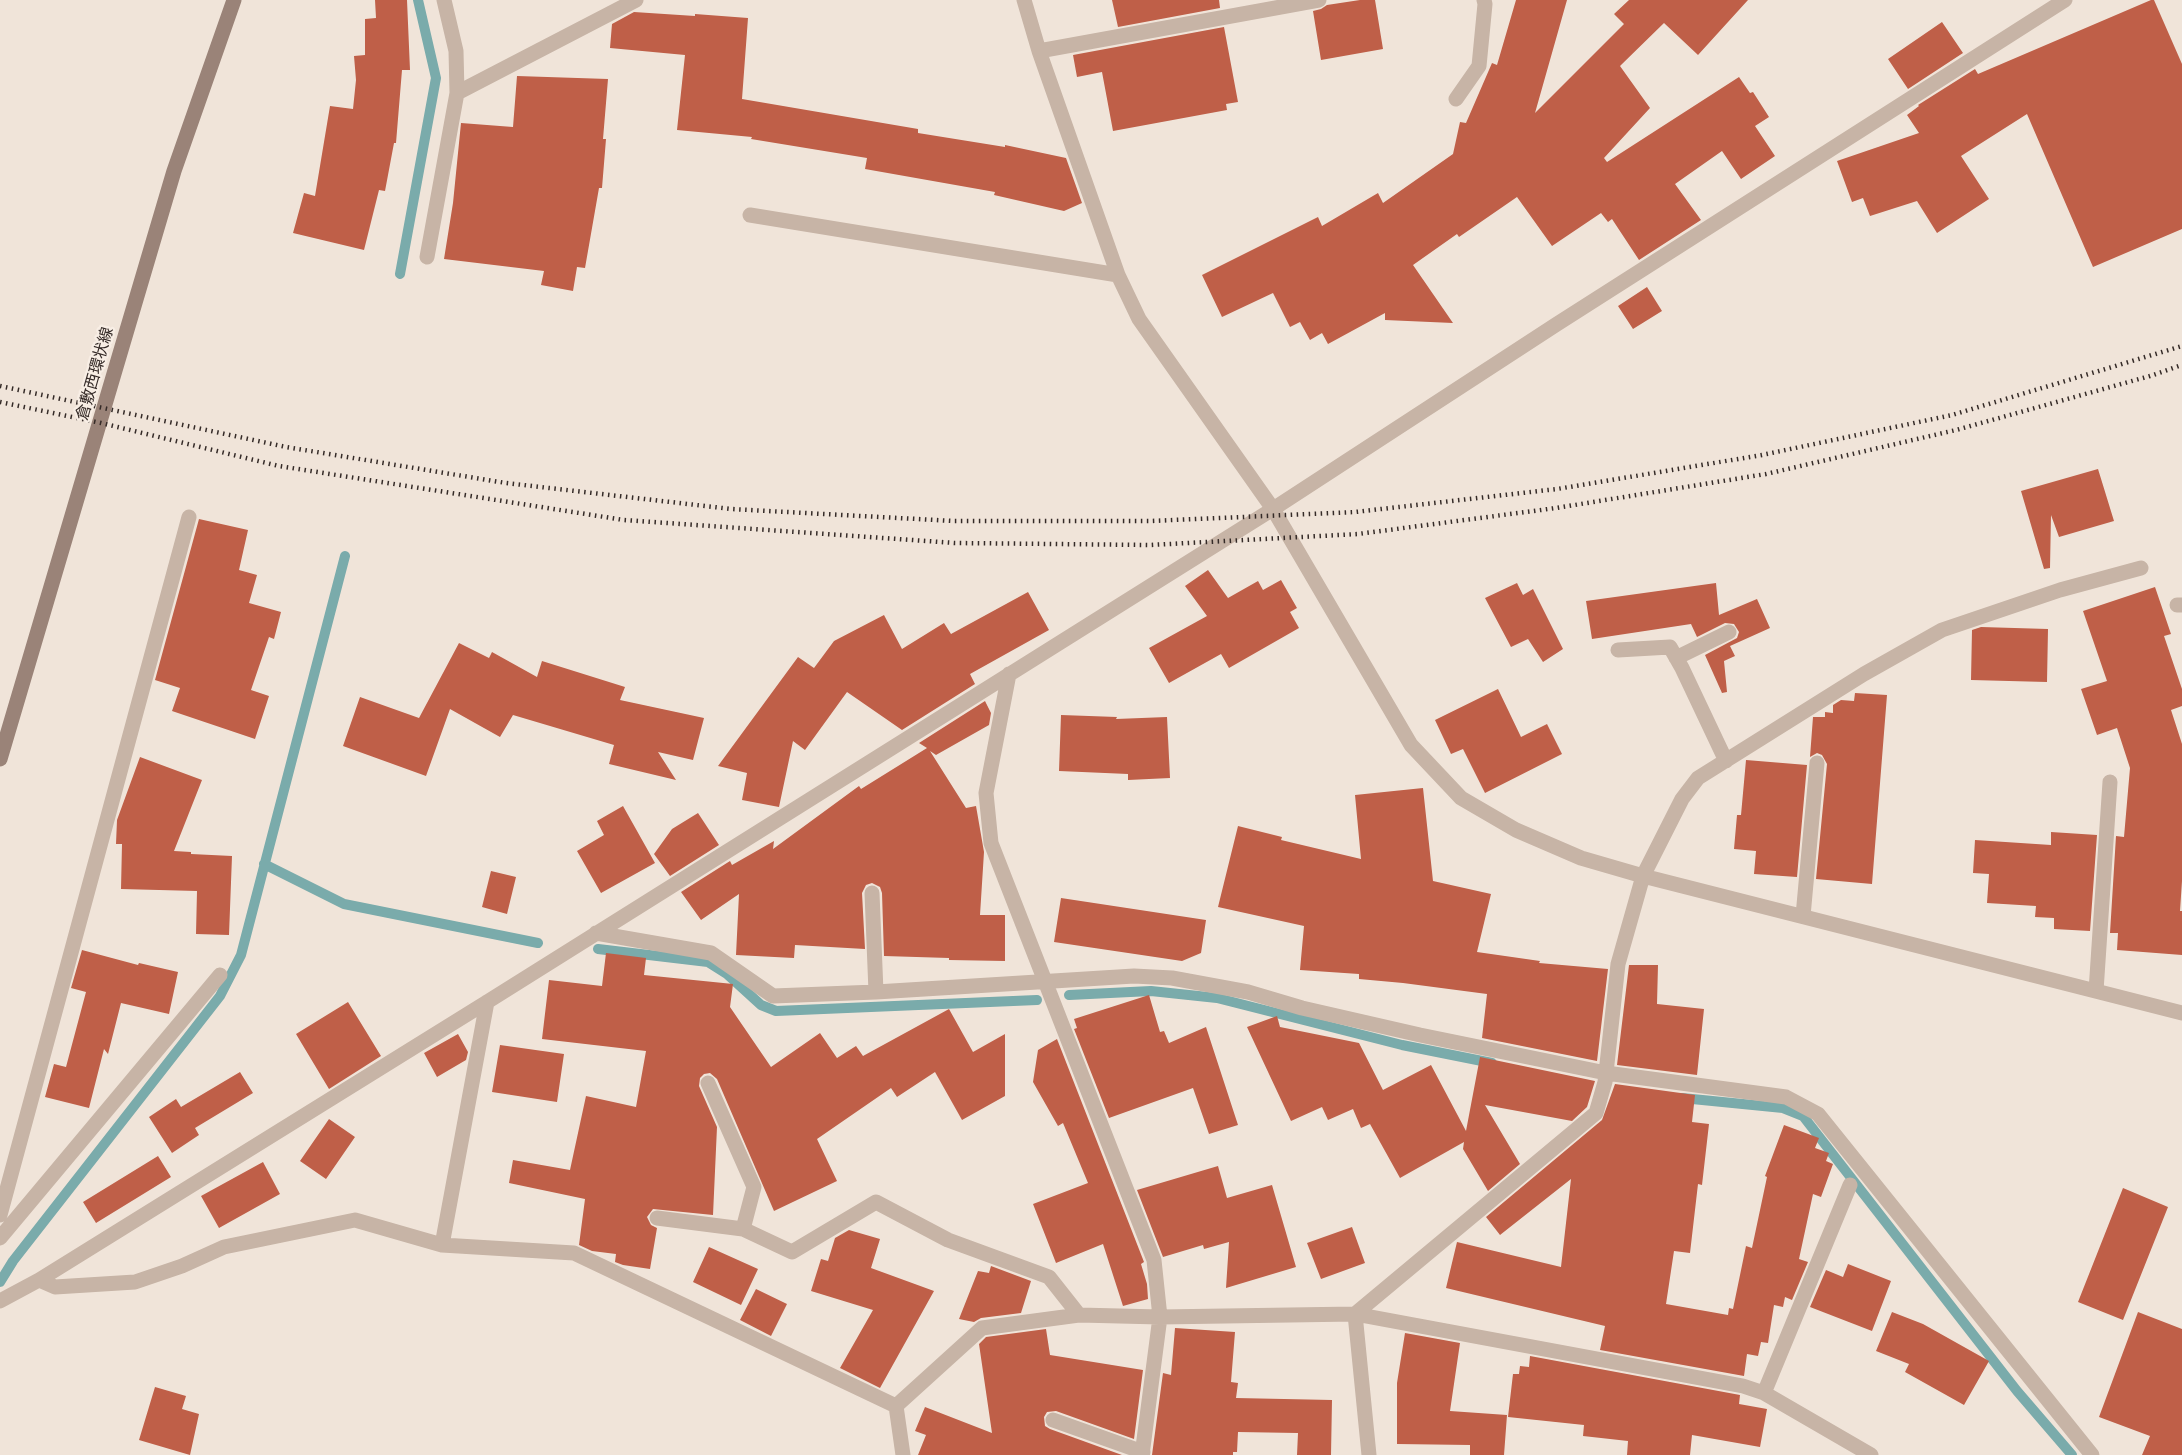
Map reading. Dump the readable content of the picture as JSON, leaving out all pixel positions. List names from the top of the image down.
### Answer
{
  "streets": {
    "main road": ["倉敷西環状線"]
  }
}
